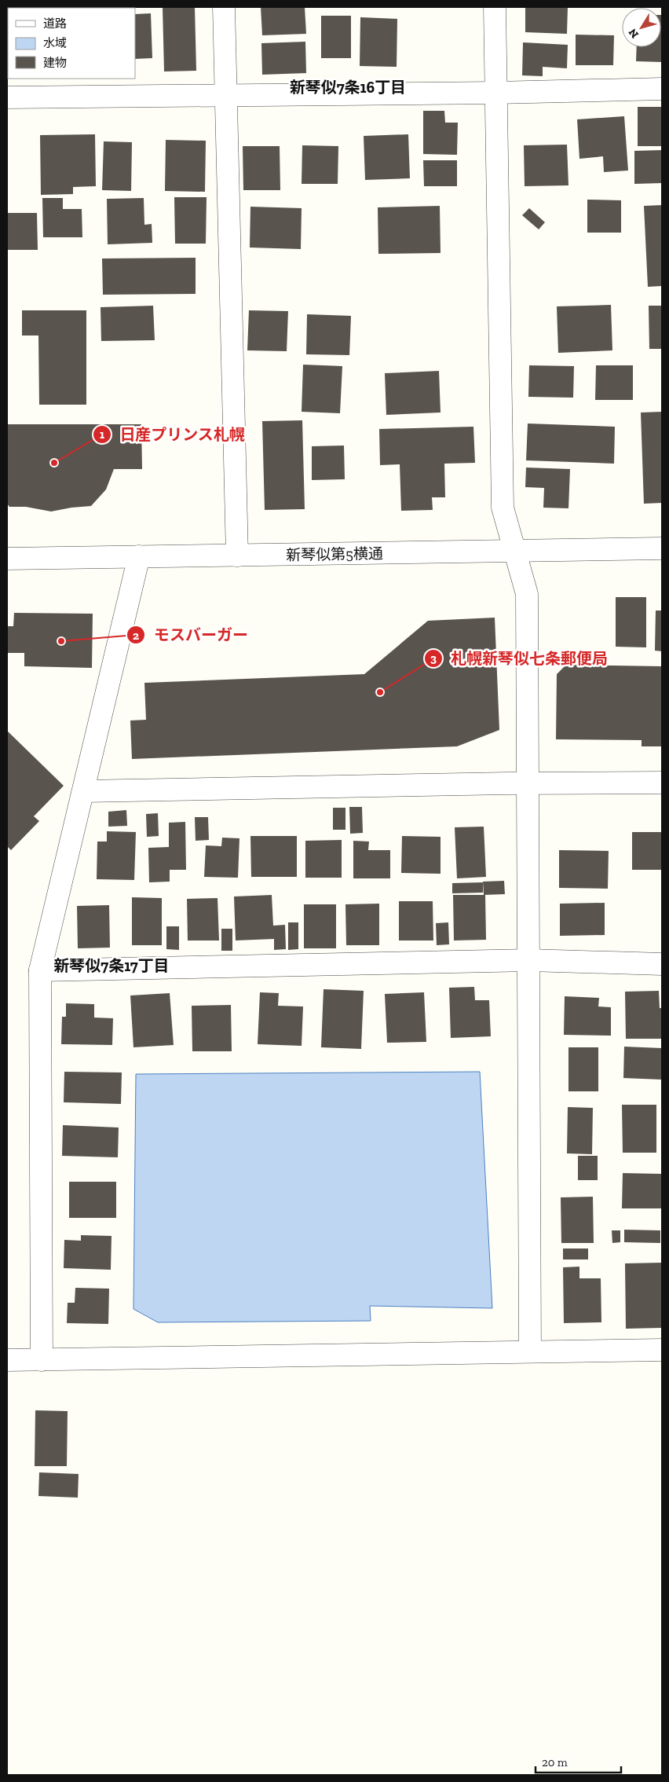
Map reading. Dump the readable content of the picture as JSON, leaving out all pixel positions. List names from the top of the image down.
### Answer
{
  "streets": {
    "street": ["新琴似第5横通"]
  },
  "districts": ["新琴似7条16丁目", "新琴似7条17丁目"],
  "places": ["日産プリンス札幌", "モスバーガー", "札幌新琴似七条郵便局"],
  "legend": ["道路", "水域", "建物"],
  "scale_bar": "20 m",
  "north": "bottom left"
}
